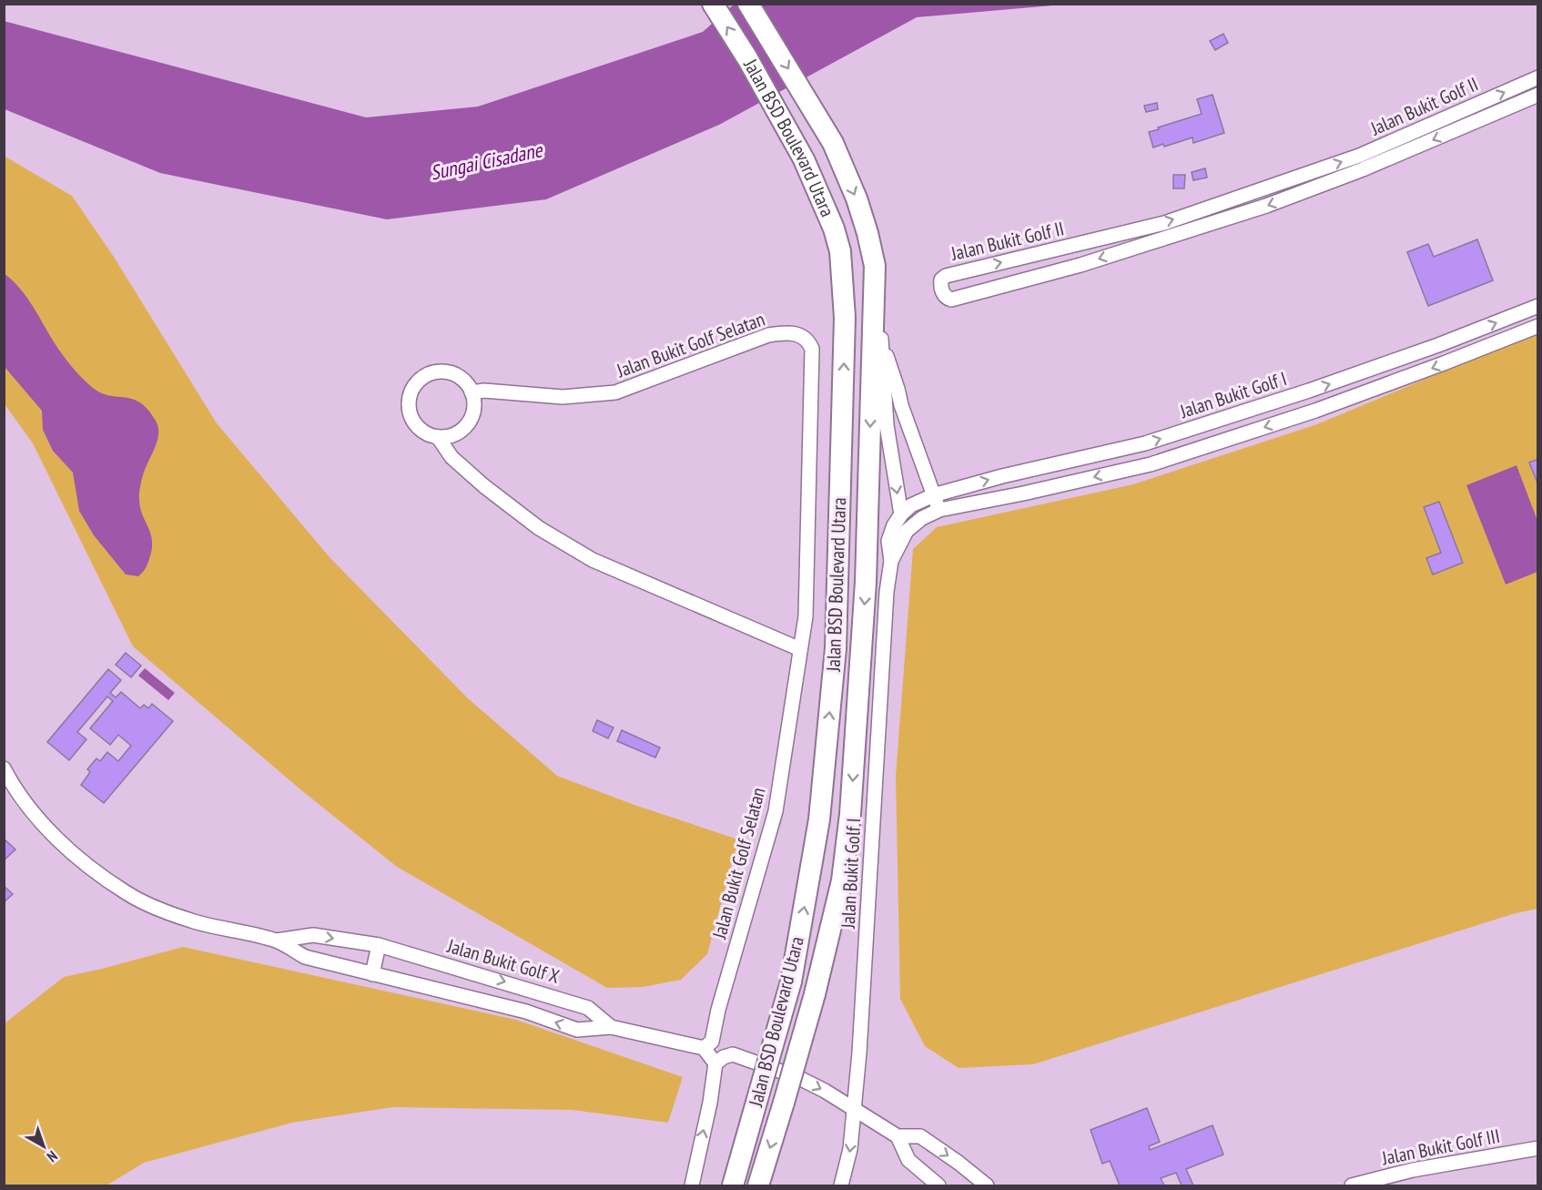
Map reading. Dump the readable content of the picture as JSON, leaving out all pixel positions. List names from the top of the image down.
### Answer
{
  "streets": {
    "main road": ["Jalan BSD Boulevard Utara"],
    "street": [
      "Jalan Bukit Golf II",
      "Jalan Bukit Golf Selatan",
      "Jalan Bukit Golf I",
      "Jalan Bukit Golf X",
      "Jalan Bukit Golf III"
    ]
  },
  "crossings": [
    ["Jalan Bukit Golf Selatan", "Jalan Bukit Golf X"]
  ],
  "water": ["Sungai Cisadane"],
  "north": "bottom right"
}
